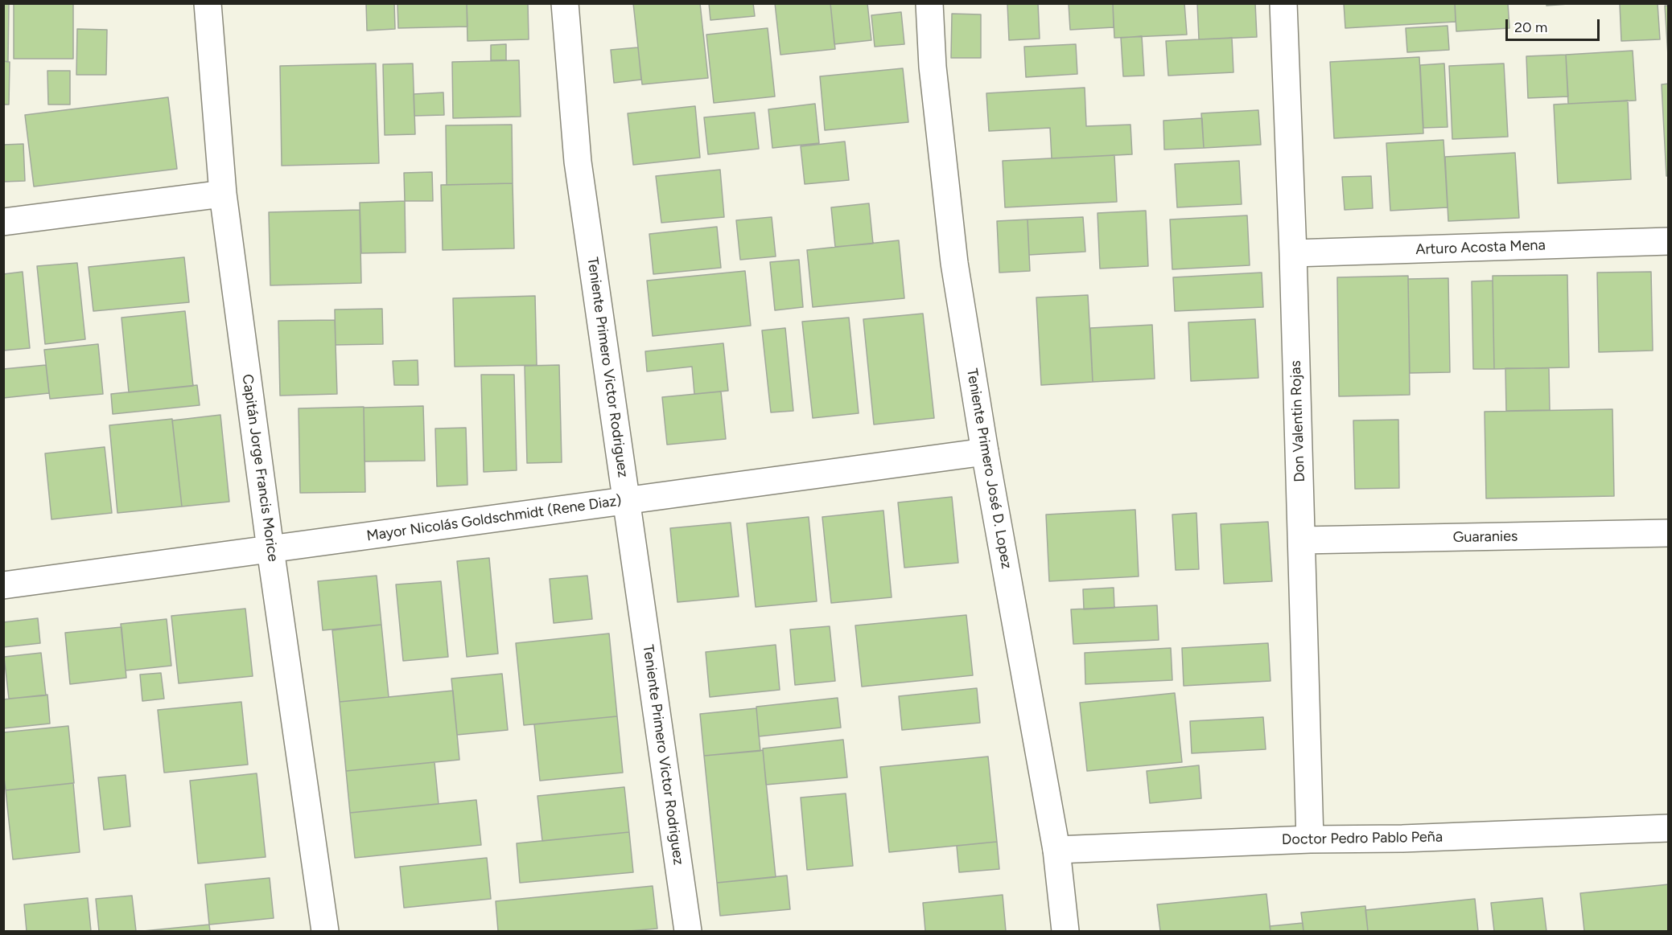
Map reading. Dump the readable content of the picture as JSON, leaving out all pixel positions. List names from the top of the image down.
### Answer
{
  "streets": {
    "street": [
      "Arturo Acosta Mena",
      "Teniente Primero Victor Rodriguez",
      "Don Valentin Rojas",
      "Capitán Jorge Francis Morice",
      "Teniente Primero José D. Lopez",
      "Mayor Nicolás Goldschmidt (Rene Diaz)",
      "Guaranies",
      "Doctor Pedro Pablo Peña"
    ]
  },
  "crossings": [
    ["Arturo Acosta Mena", "Don Valentin Rojas"],
    ["Teniente Primero Victor Rodriguez", "Mayor Nicolás Goldschmidt (Rene Diaz)"],
    ["Don Valentin Rojas", "Guaranies"],
    ["Don Valentin Rojas", "Doctor Pedro Pablo Peña"],
    ["Capitán Jorge Francis Morice", "Mayor Nicolás Goldschmidt (Rene Diaz)"],
    ["Teniente Primero José D. Lopez", "Mayor Nicolás Goldschmidt (Rene Diaz)"],
    ["Teniente Primero José D. Lopez", "Doctor Pedro Pablo Peña"]
  ],
  "scale_bar": "20 m"
}
